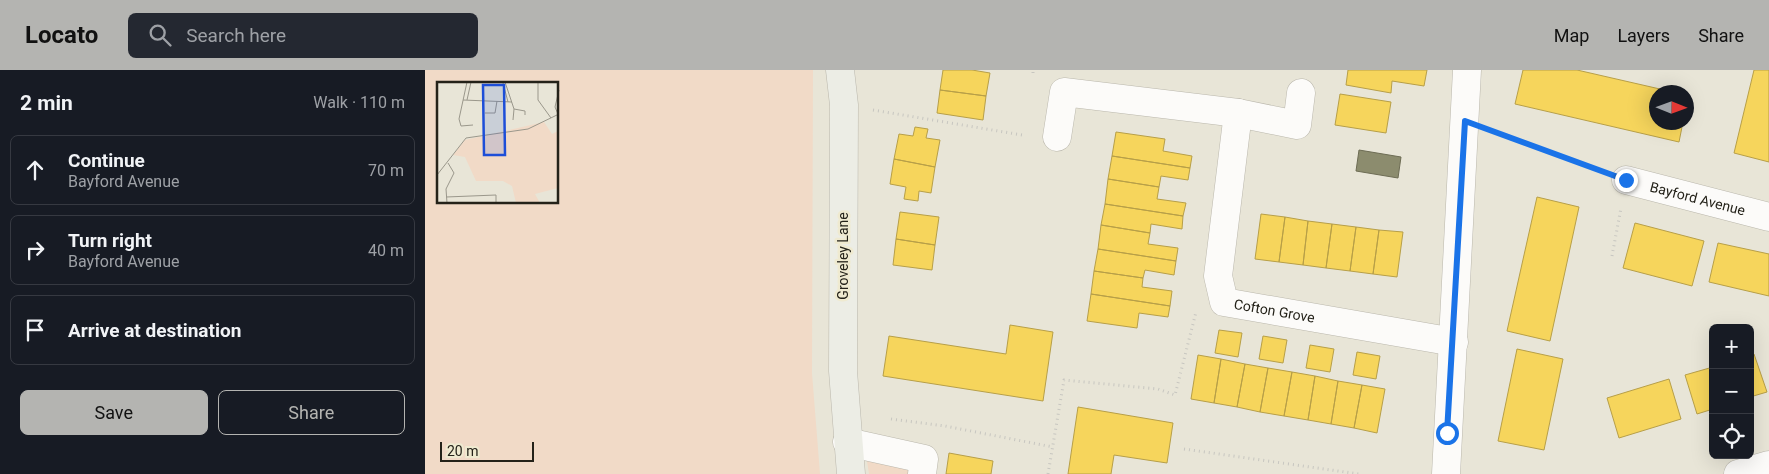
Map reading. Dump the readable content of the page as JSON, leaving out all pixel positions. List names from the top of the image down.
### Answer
{
  "streets": {
    "main road": ["Groveley Lane"],
    "street": ["Bayford Avenue", "Cofton Grove"]
  },
  "scale_bar": "20 m",
  "north": "right",
  "page": {
    "header": "Locato",
    "search": "Search here",
    "nav": ["Map", "Layers", "Share"],
    "heading": ["2 min", "Walk · 110 m"],
    "list": [
      ["Continue", "Bayford Avenue", "70 m"],
      ["Turn right", "Bayford Avenue", "40 m"],
      "Arrive at destination"
    ],
    "map_buttons": ["+", "−"],
    "buttons": ["Save", "Share"],
    "scale": "20 m"
  }
}
